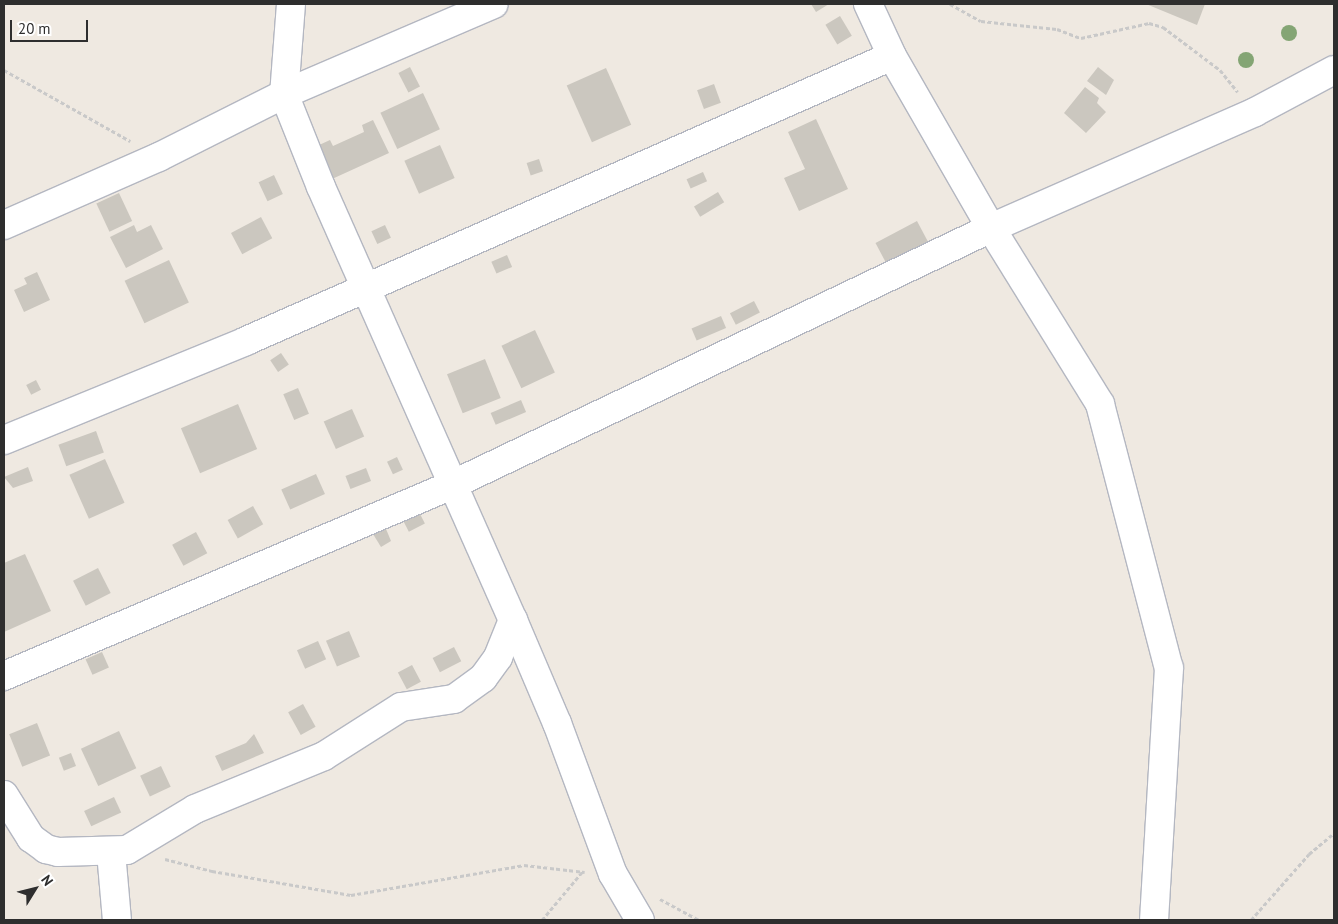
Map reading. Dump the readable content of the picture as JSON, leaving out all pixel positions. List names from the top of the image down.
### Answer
{
  "scale_bar": "20 m",
  "north": "top right"
}
